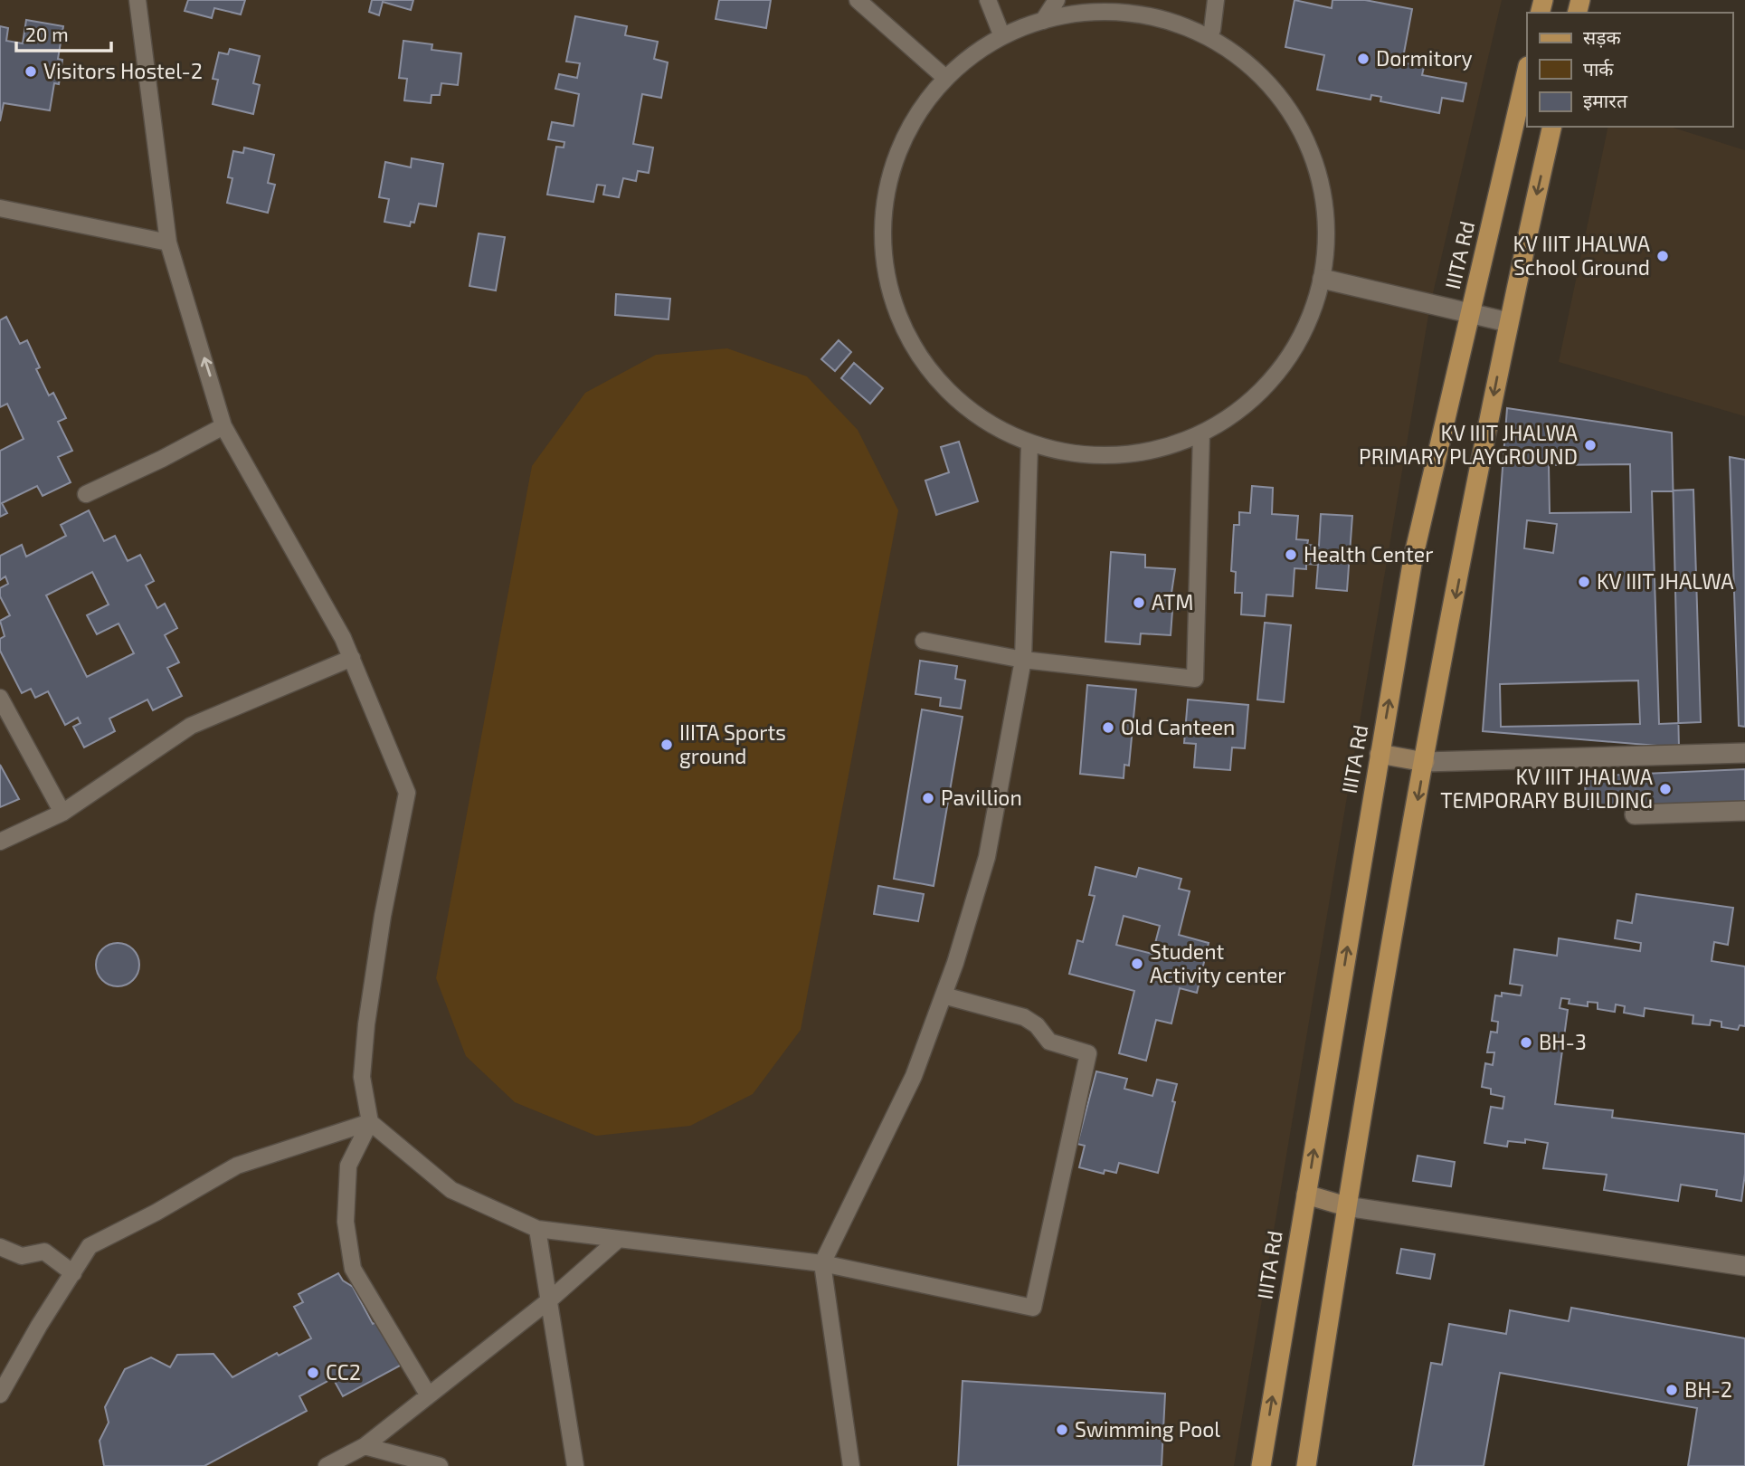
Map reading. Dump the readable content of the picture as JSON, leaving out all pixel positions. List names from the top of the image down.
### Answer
{
  "streets": {
    "main road": ["IIITA Rd"]
  },
  "places": [
    "Dormitory",
    "Visitors Hostel-2",
    "KV IIIT JHALWA School Ground",
    "KV IIIT JHALWA PRIMARY PLAYGROUND",
    "Health Center",
    "KV IIIT JHALWA",
    "ATM",
    "Old Canteen",
    "IIITA Sports ground",
    "KV IIIT JHALWA TEMPORARY BUILDING",
    "Pavillion",
    "Student Activity center",
    "BH-3",
    "CC2",
    "BH-2",
    "Swimming Pool"
  ],
  "legend": ["सड़क", "पार्क", "इमारत"],
  "scale_bar": "20 m"
}
